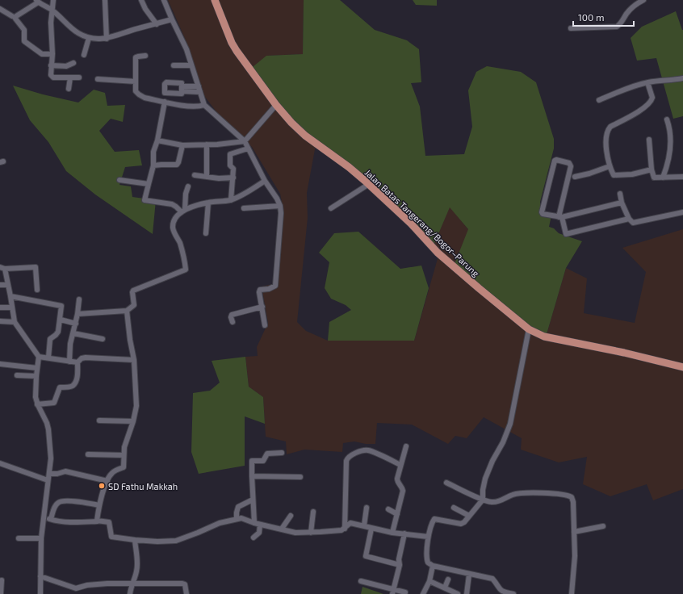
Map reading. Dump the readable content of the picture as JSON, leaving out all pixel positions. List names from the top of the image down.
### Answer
{
  "streets": {
    "main road": ["Jalan Batas Tangerang/Bogor–Parung"]
  },
  "places": ["SD Fathu Makkah"],
  "scale_bar": "100 m"
}
